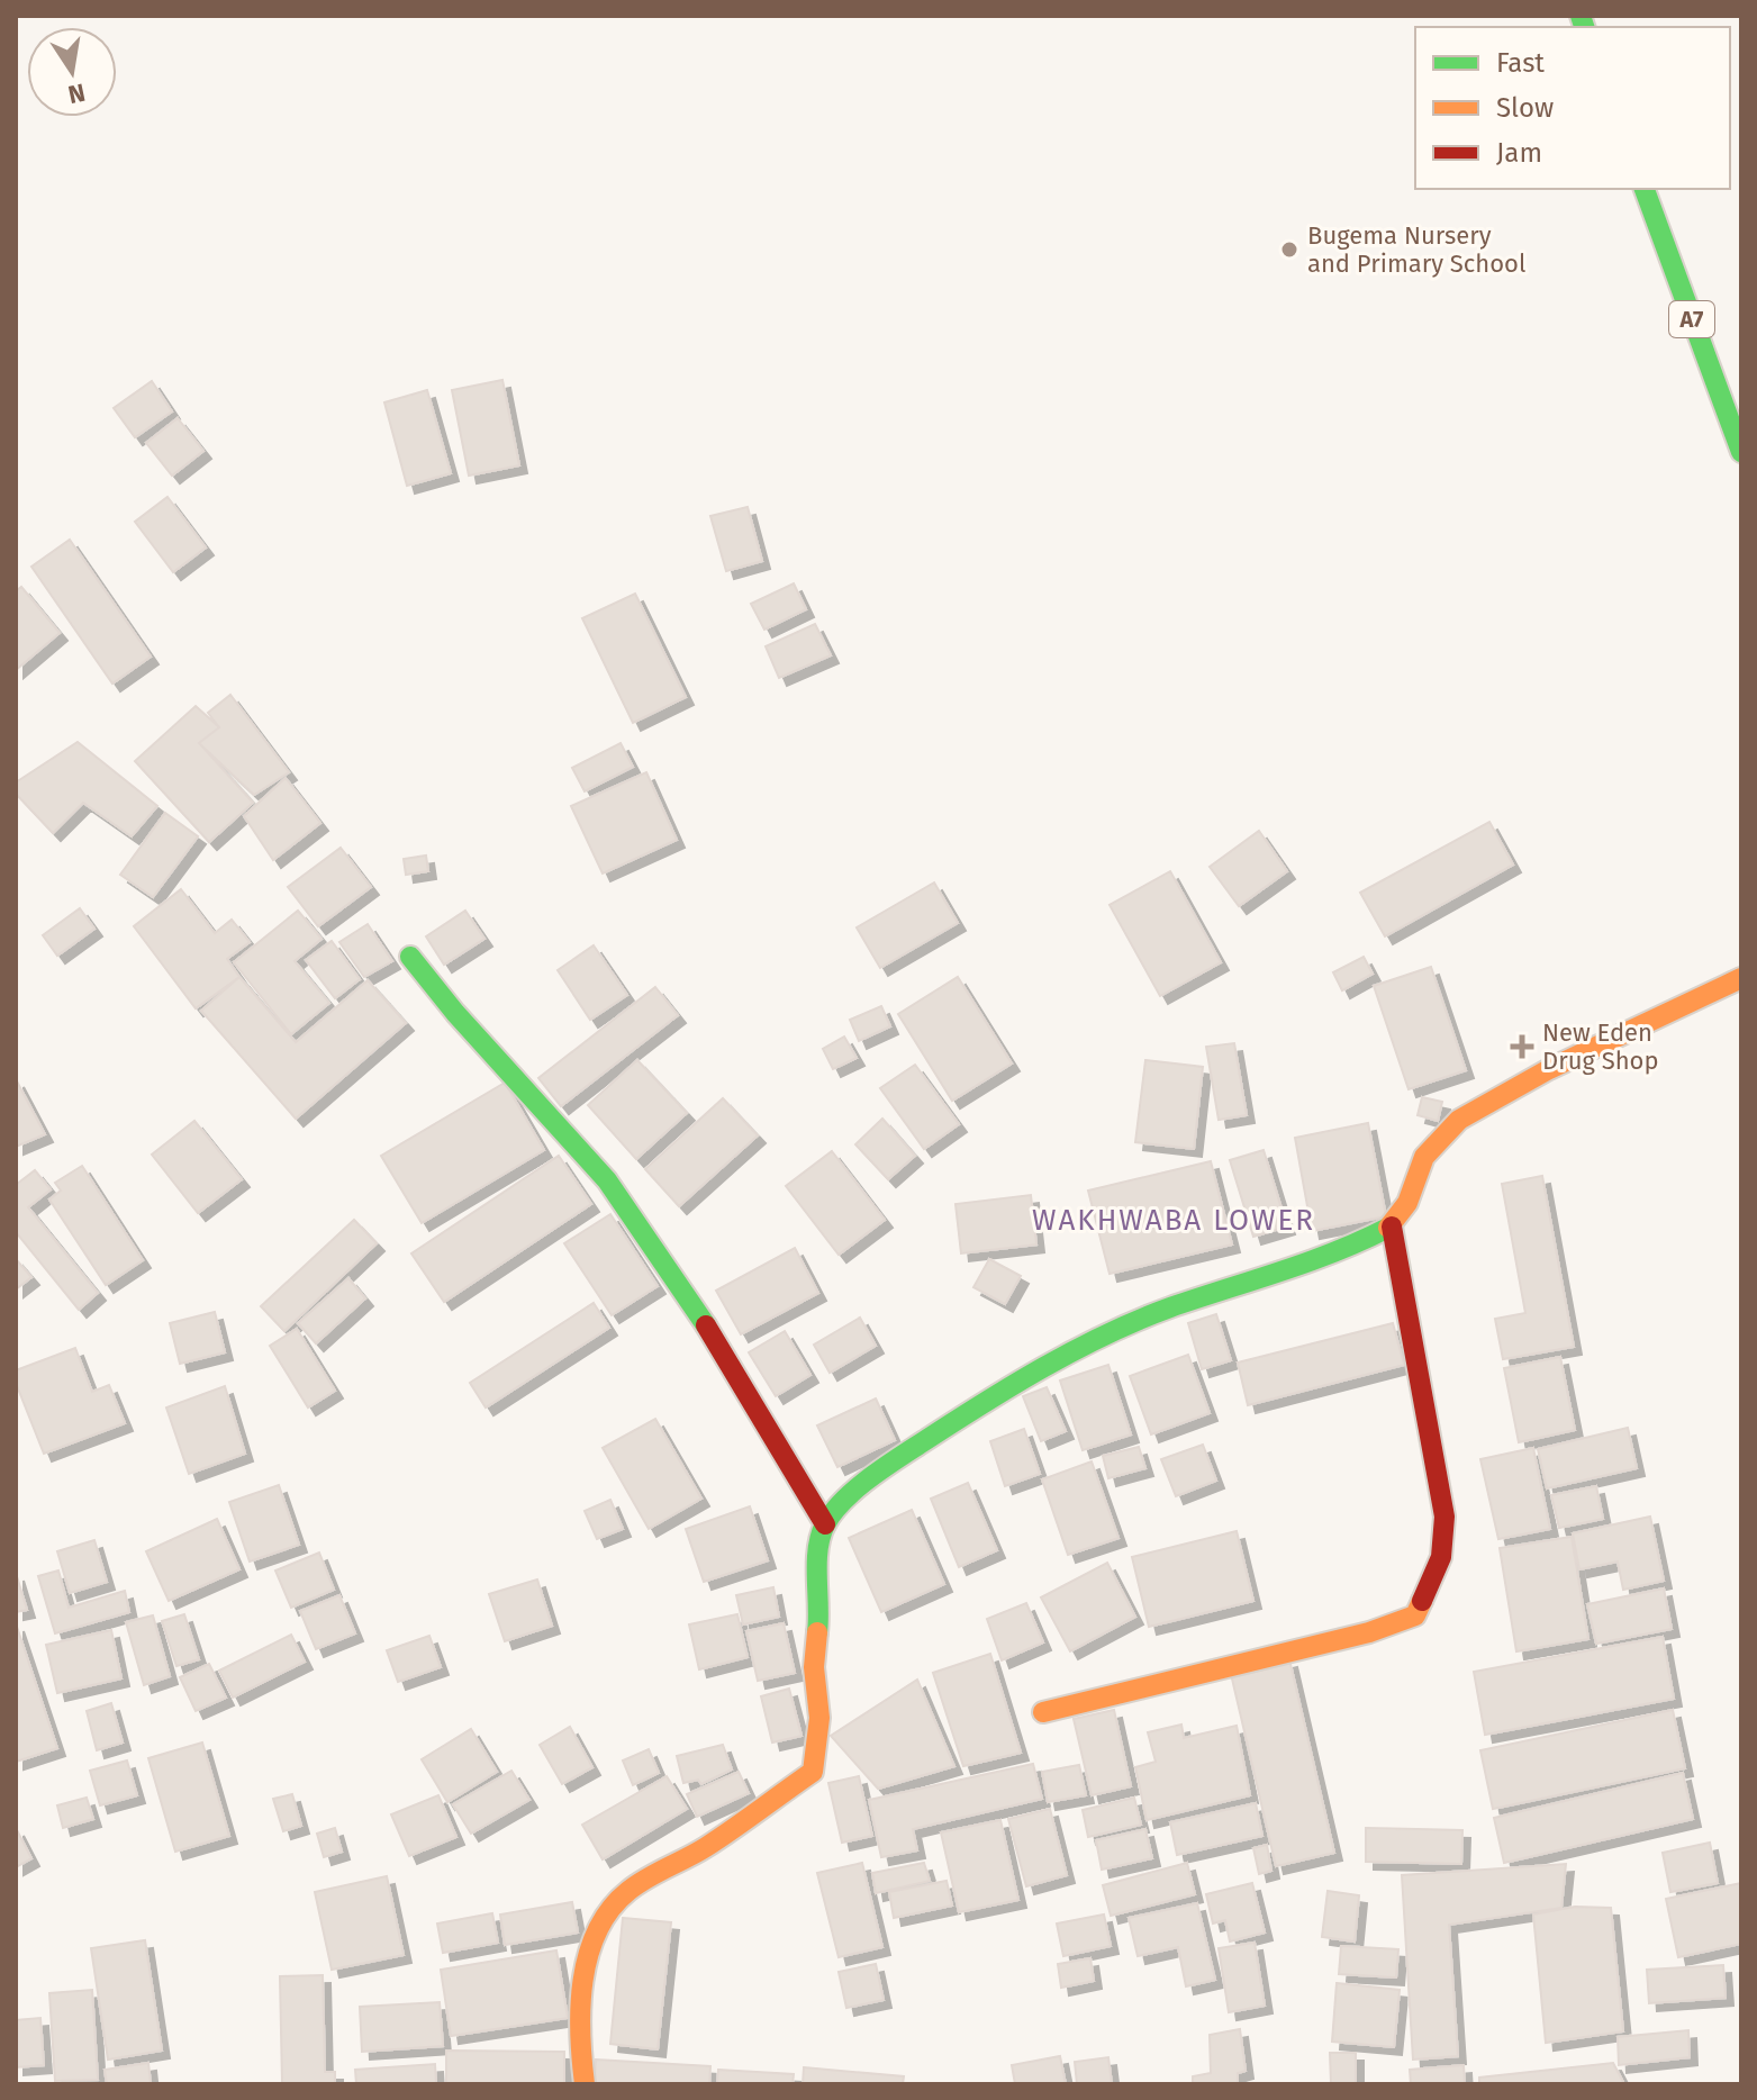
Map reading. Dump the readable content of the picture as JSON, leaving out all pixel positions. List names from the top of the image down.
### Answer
{
  "streets": {
    "street": ["A7"]
  },
  "districts": ["WAKHWABA LOWER"],
  "places": {
    "other": ["Bugema Nursery and Primary School"],
    "health": ["New Eden Drug Shop"]
  },
  "legend": ["Fast", "Slow", "Jam"],
  "north": "bottom"
}
